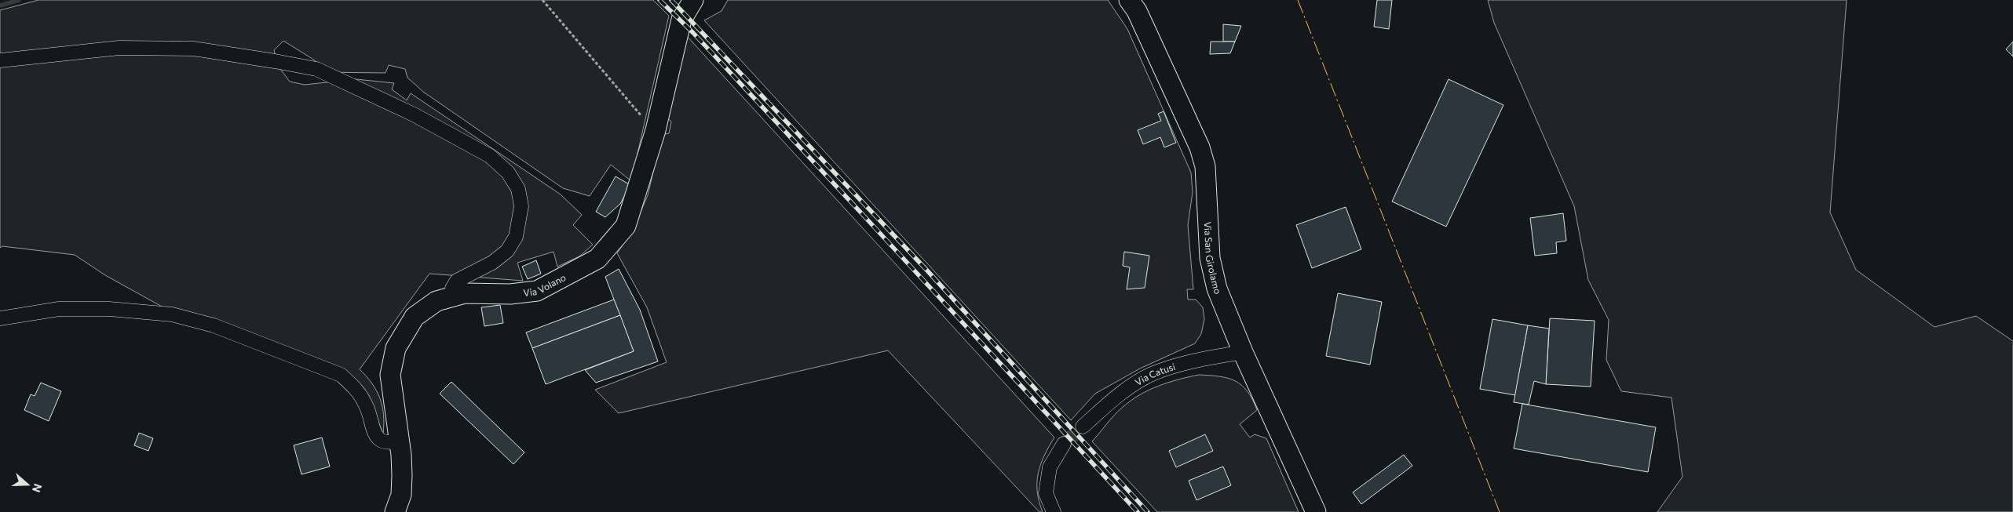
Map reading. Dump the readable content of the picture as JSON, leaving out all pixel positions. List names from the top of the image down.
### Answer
{
  "streets": {
    "street": ["Via San Girolamo", "Via Volano", "Via Catusi"]
  },
  "crossings": [
    ["Via San Girolamo", "Via Catusi"]
  ],
  "north": "right"
}
